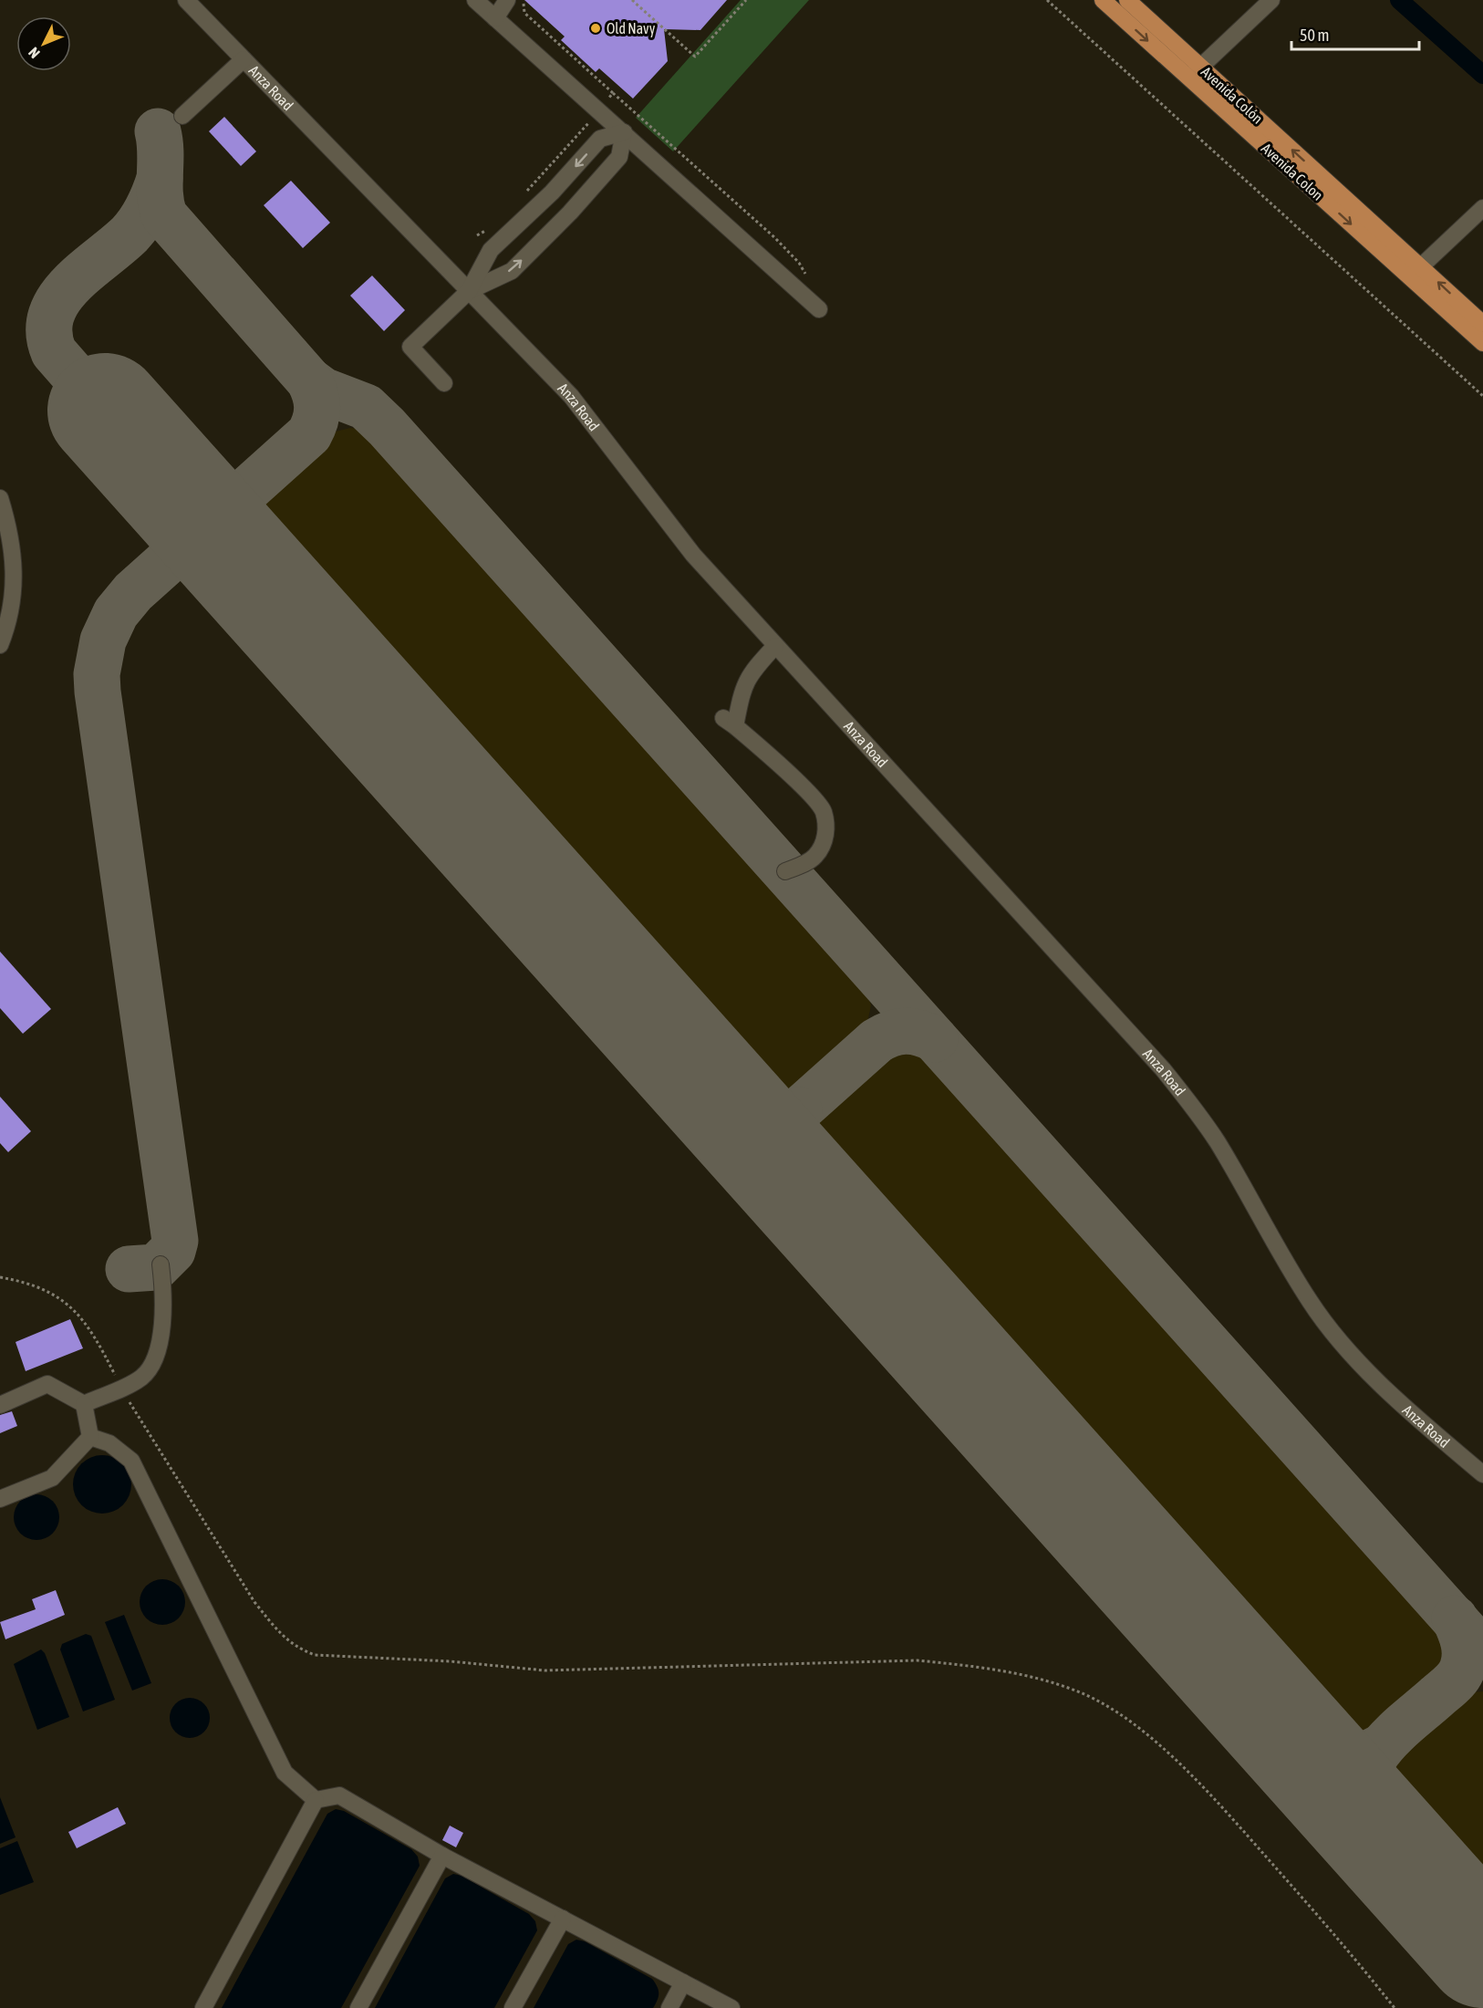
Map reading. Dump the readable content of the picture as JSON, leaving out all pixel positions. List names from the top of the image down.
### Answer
{
  "streets": {
    "main road": ["Avenida Colón", "Avenida Colon"],
    "street": ["Anza Road"]
  },
  "crossings": [
    ["Avenida Colón", "Avenida Colon"]
  ],
  "one_way": ["Avenida Colón", "Avenida Colon"],
  "places": ["Old Navy"],
  "scale_bar": "50 m",
  "north": "bottom left"
}
